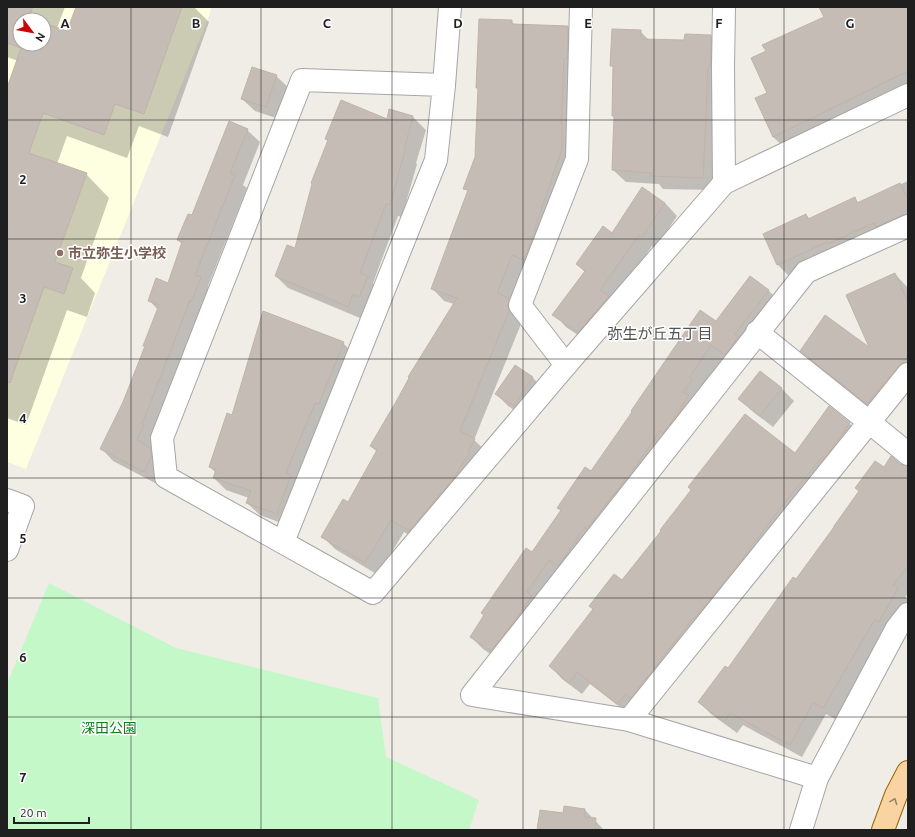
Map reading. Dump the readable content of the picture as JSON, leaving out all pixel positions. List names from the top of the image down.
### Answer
{
  "districts": ["弥生が丘五丁目"],
  "parks": ["深田公園"],
  "places": ["市立弥生小学校"],
  "scale_bar": "20 m",
  "north": "bottom right",
  "grid": {
    "columns": [
      "A",
      "B",
      "C",
      "D",
      "E",
      "F",
      "G"
    ],
    "rows": [
      "2",
      "3",
      "4",
      "5",
      "6",
      "7"
    ]
  }
}
